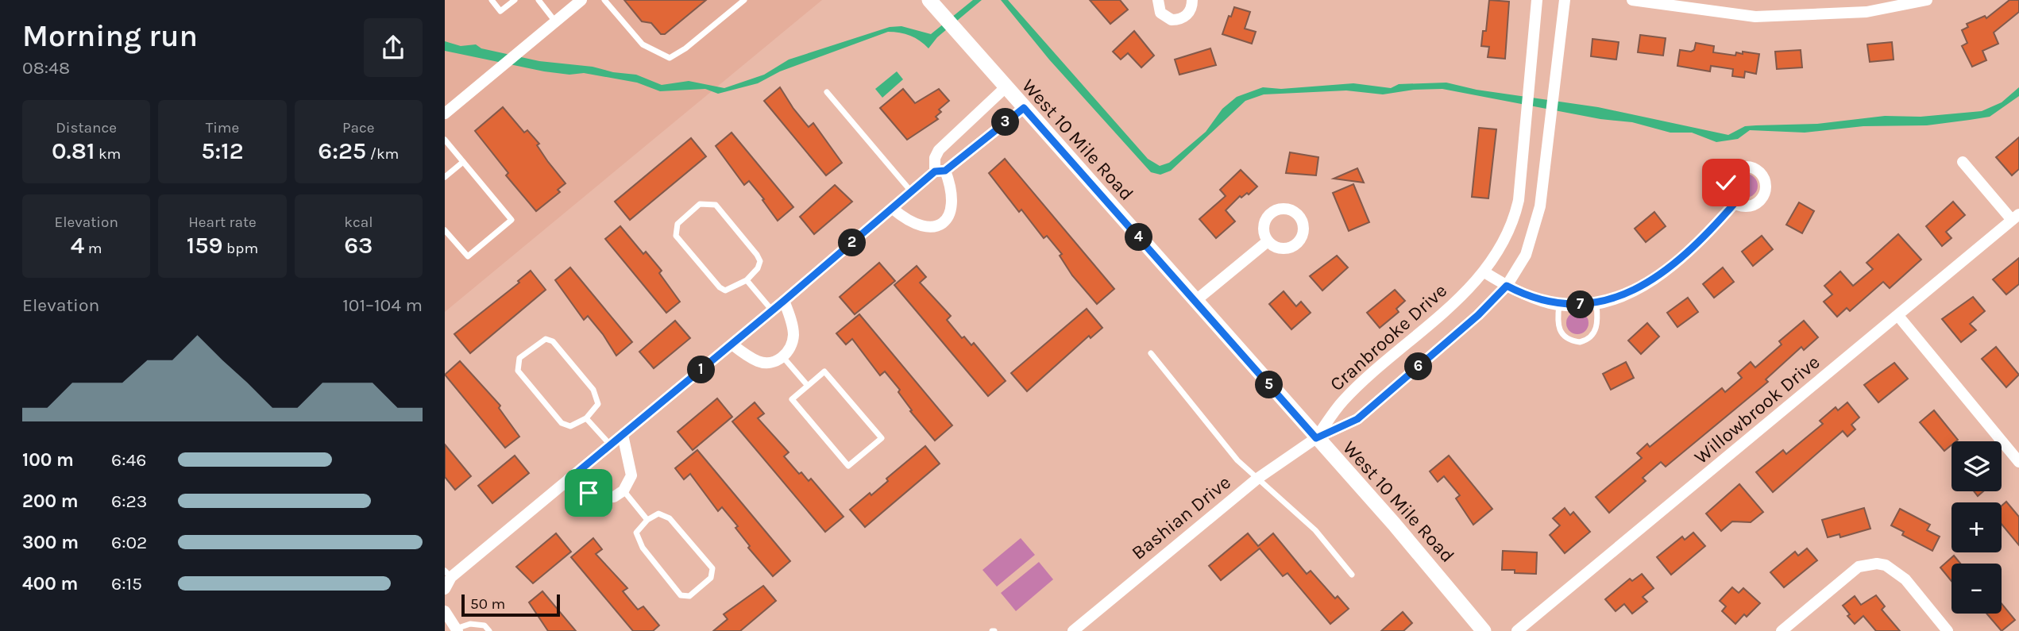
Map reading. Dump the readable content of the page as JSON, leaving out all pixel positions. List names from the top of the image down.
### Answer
{
  "streets": {
    "main road": ["West 10 Mile Road"],
    "street": ["Cranbrooke Drive", "Willowbrook Drive", "Bashian Drive"]
  },
  "crossings": [
    ["West 10 Mile Road", "Cranbrooke Drive"],
    ["West 10 Mile Road", "Bashian Drive"],
    ["Cranbrooke Drive", "Bashian Drive"]
  ],
  "scale_bar": "50 m",
  "page": {
    "heading": ["Morning run", "08:48"],
    "stats": [
      ["Distance", "0.81 km"],
      ["Time", "5:12"],
      ["Pace", "6:25 /km"],
      ["Elevation", "4 m"],
      ["Heart rate", "159 bpm"],
      ["kcal", "63"]
    ],
    "pins": [
      "3",
      "4",
      "2",
      "7",
      "6",
      "1",
      "5"
    ],
    "chart": ["Elevation", "101–104 m"],
    "list": [
      {
        "name": "100 m",
        "note": "6:46"
      },
      {
        "name": "200 m",
        "note": "6:23"
      },
      {
        "name": "300 m",
        "note": "6:02"
      },
      {
        "name": "400 m",
        "note": "6:15"
      }
    ],
    "map_buttons": ["+", "−"],
    "scale": "50 m"
  }
}
